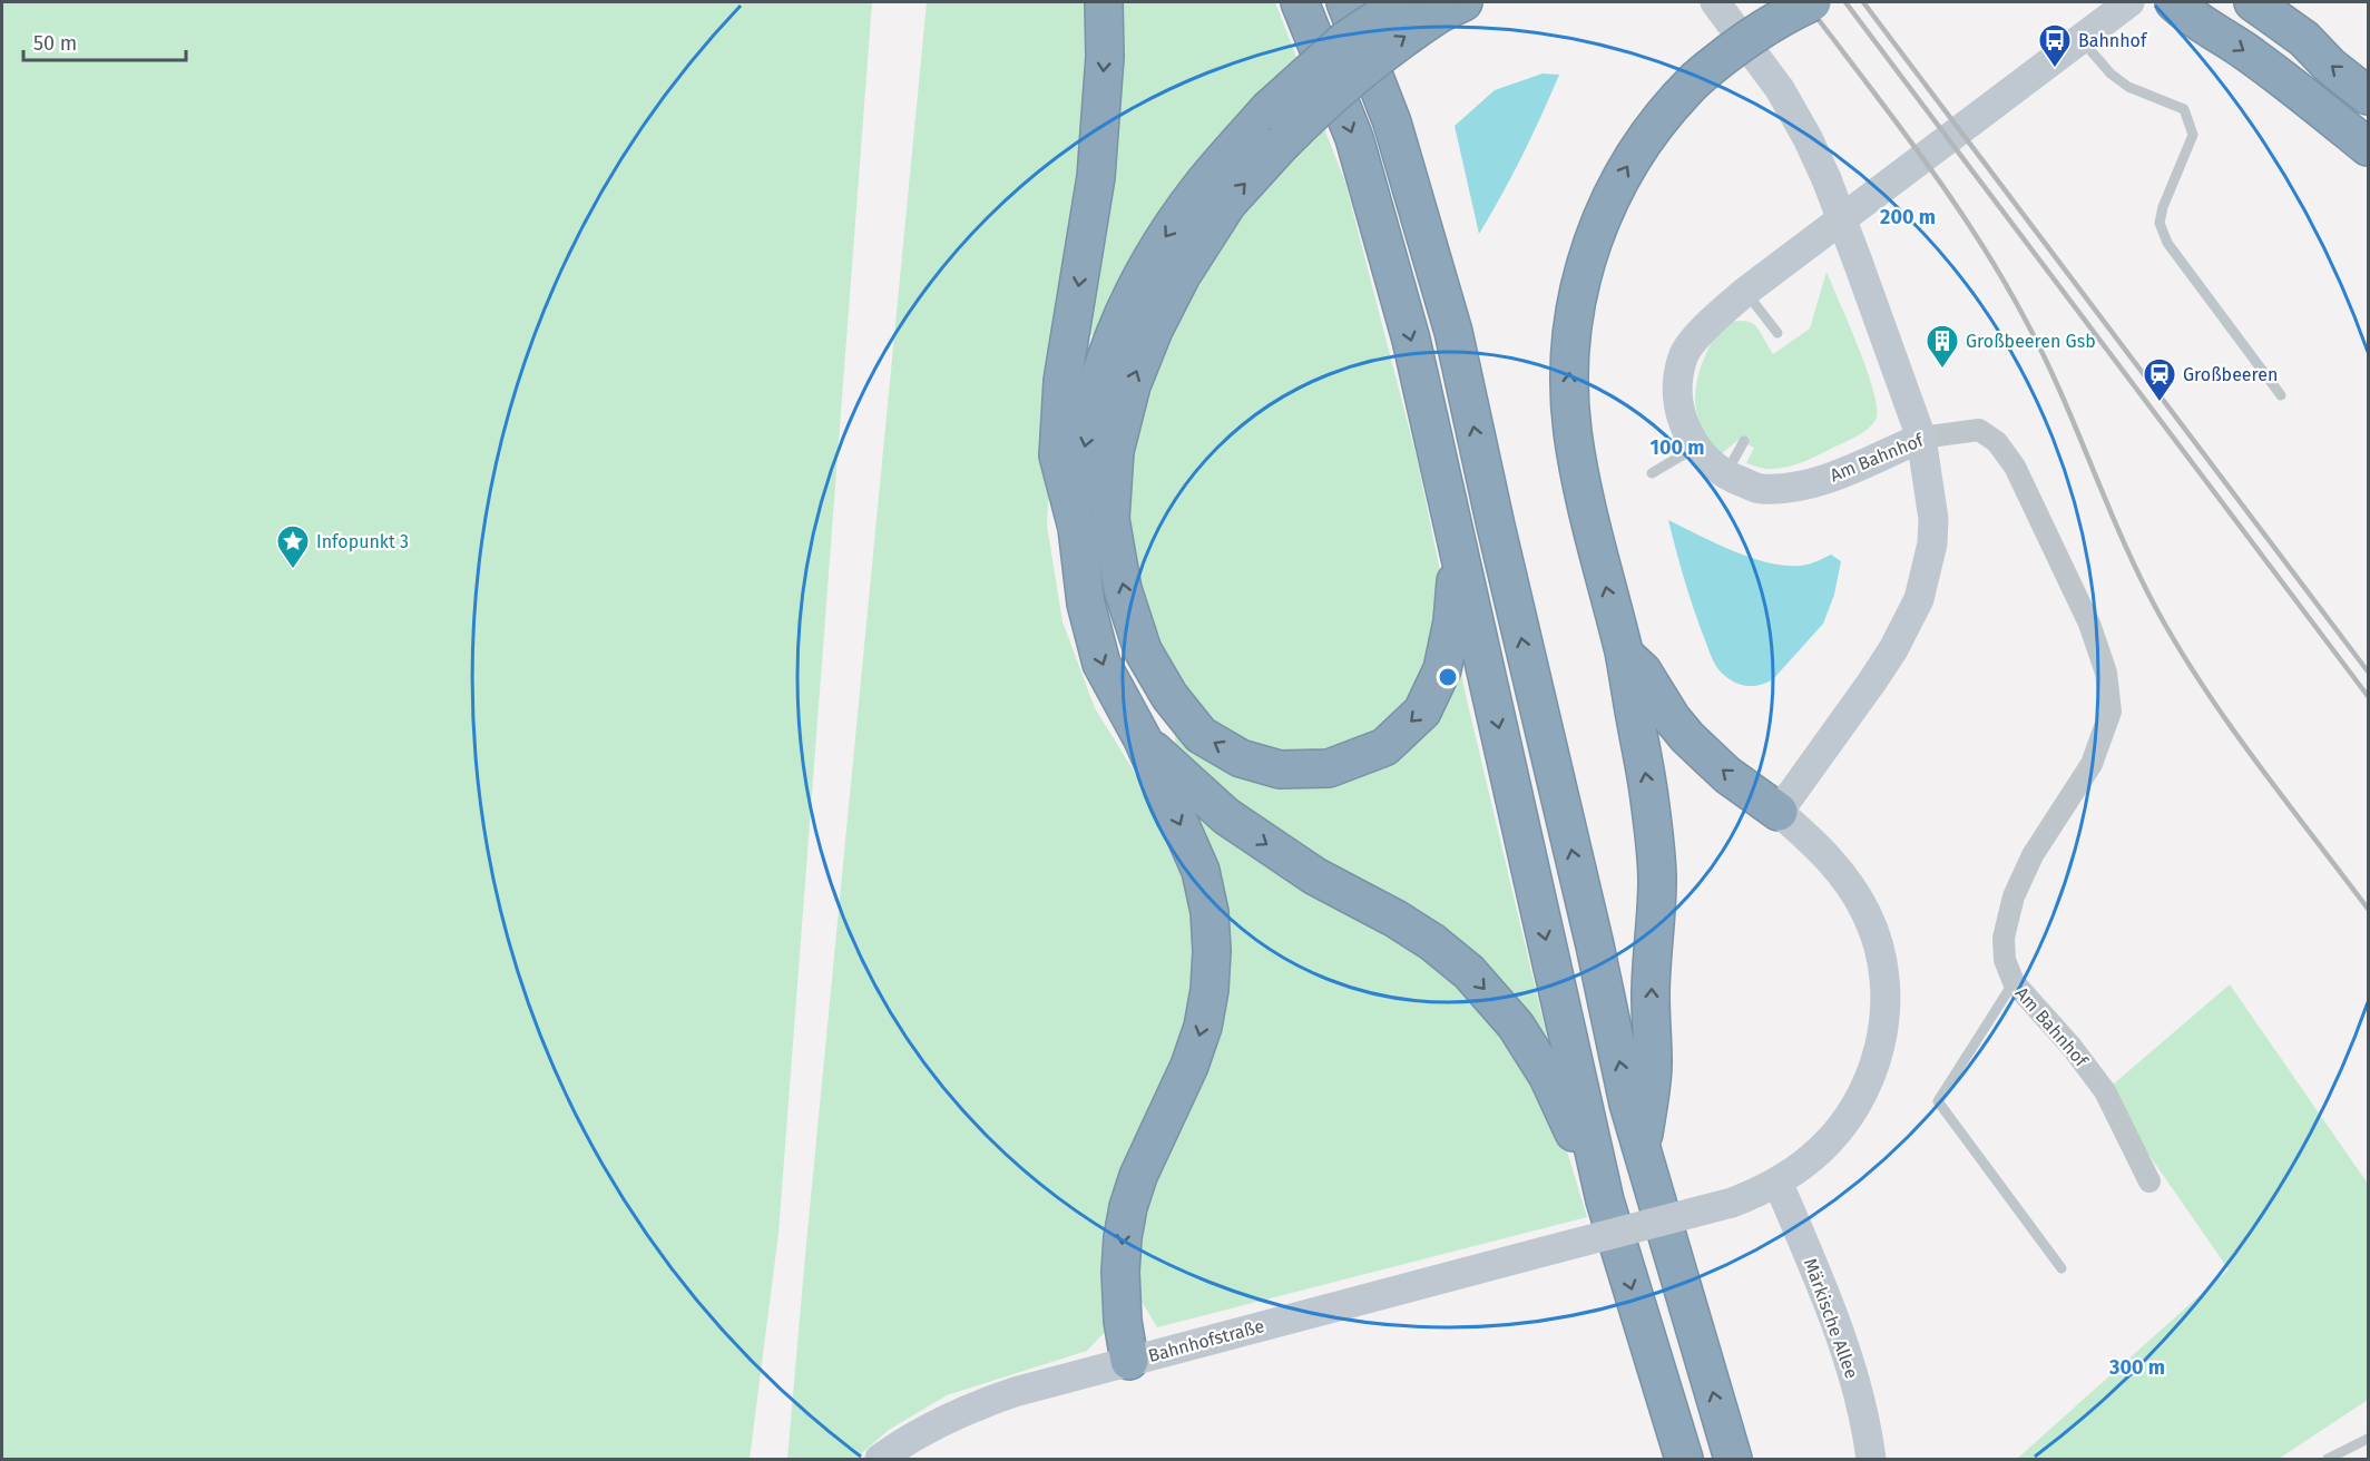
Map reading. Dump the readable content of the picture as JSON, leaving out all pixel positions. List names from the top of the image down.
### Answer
{
  "streets": {
    "main road": ["Am Bahnhof", "Märkische Allee", "Bahnhofstraße"]
  },
  "crossings": [
    ["Märkische Allee", "Bahnhofstraße"]
  ],
  "places": {
    "bus stop": ["Bahnhof"],
    "building": ["Großbeeren Gsb"],
    "station": ["Großbeeren"],
    "place": ["Infopunkt 3"]
  },
  "scale_bar": "50 m",
  "rings": ["200 m", "100 m", "300 m"]
}
